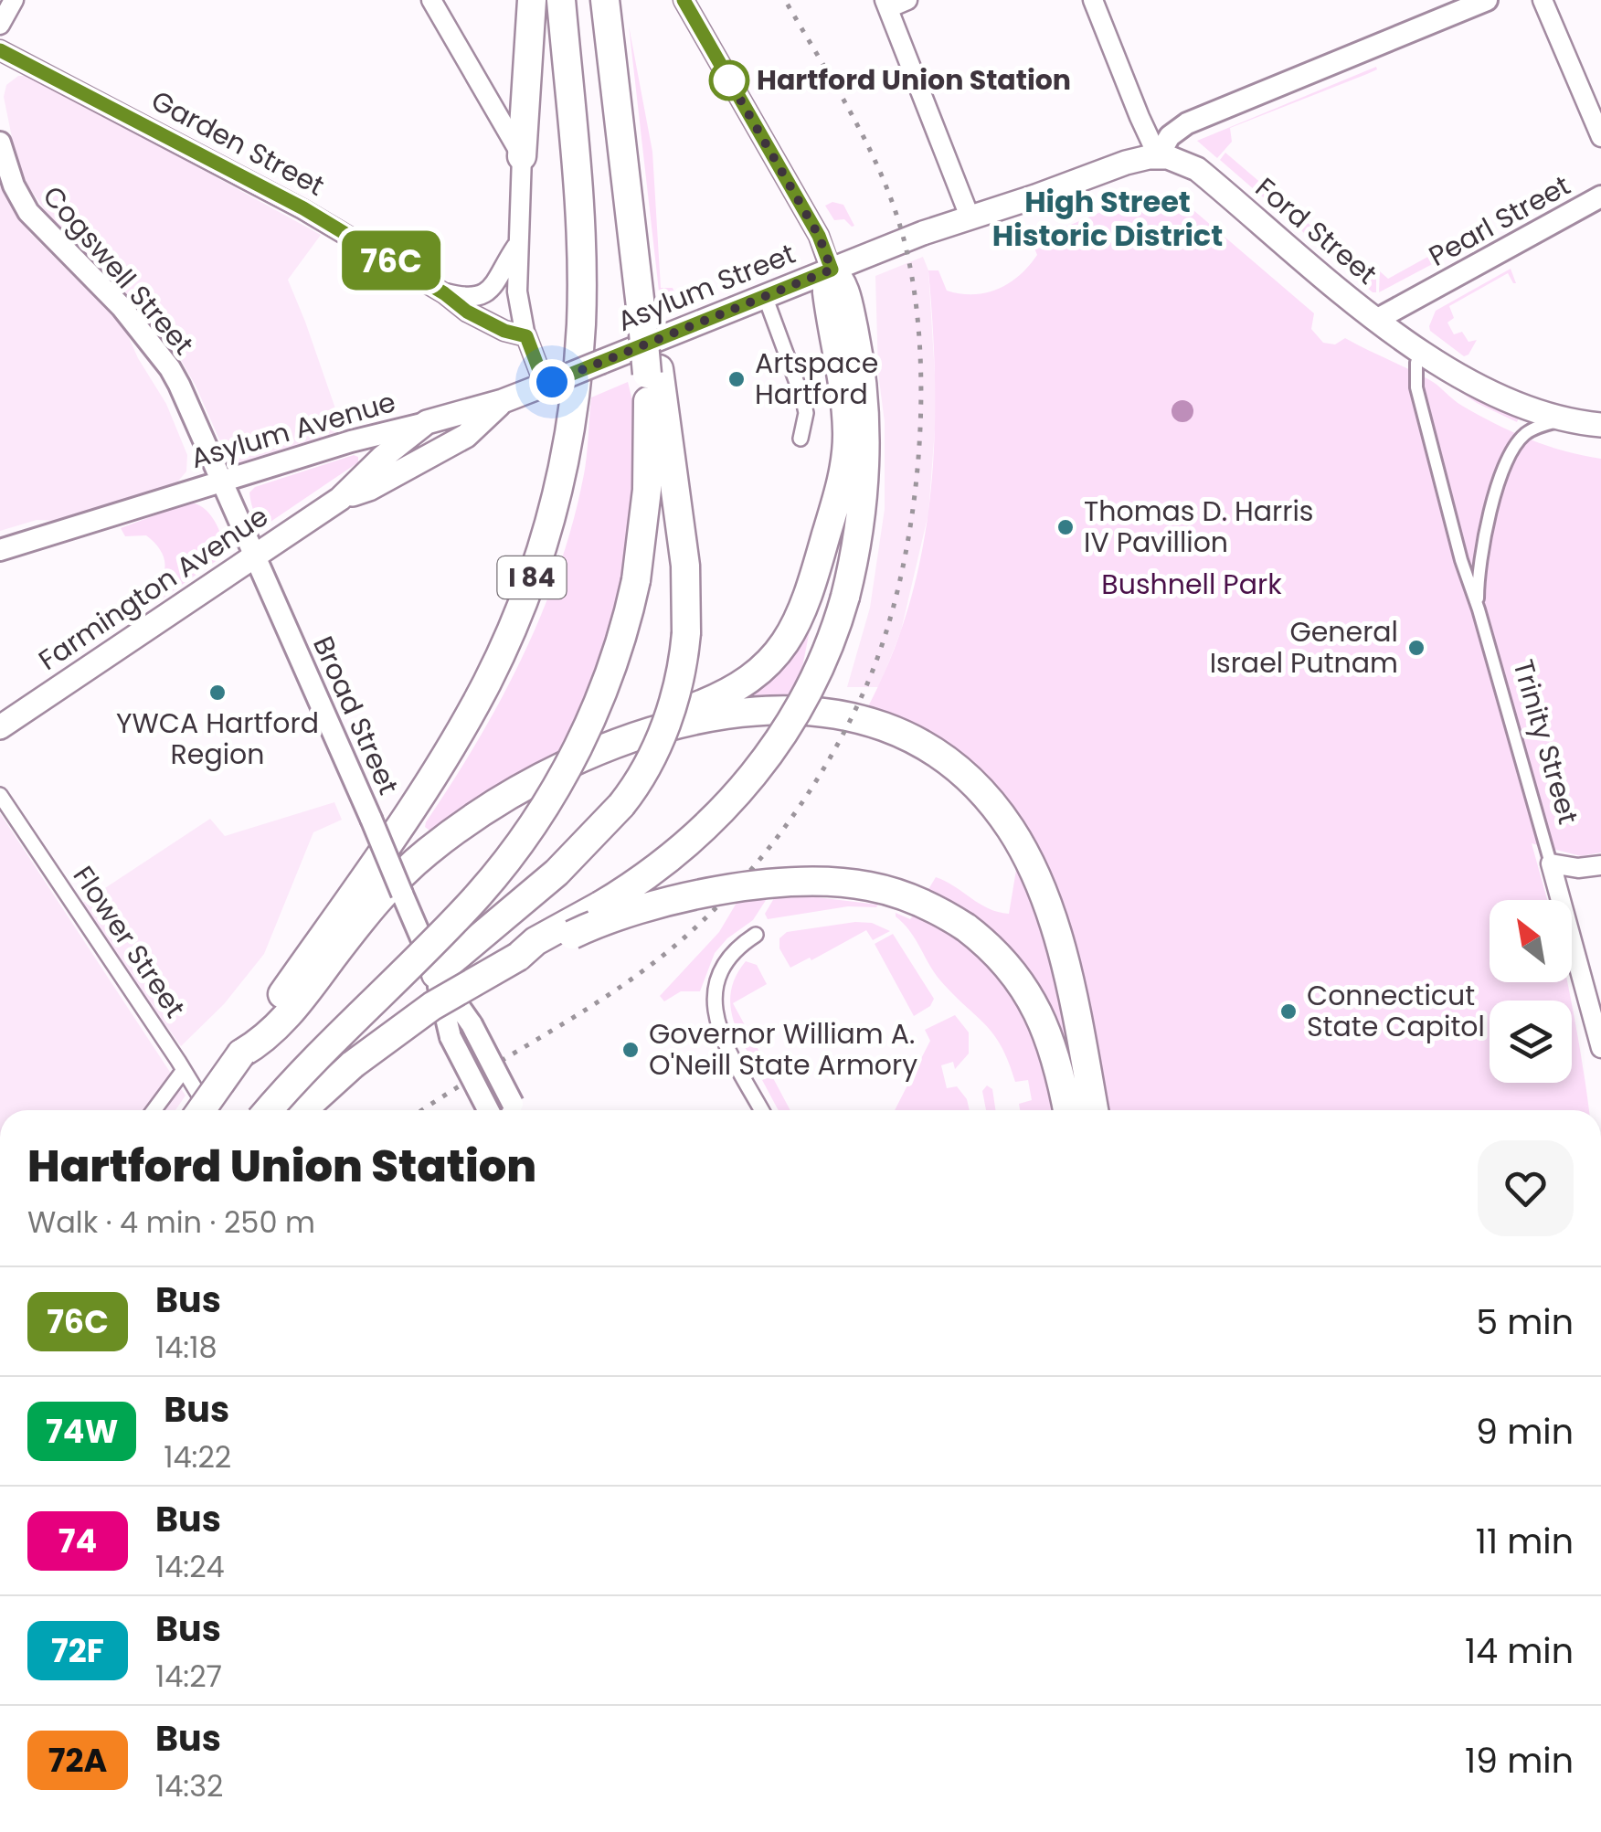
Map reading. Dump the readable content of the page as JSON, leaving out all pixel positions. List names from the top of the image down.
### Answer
{
  "streets": {
    "highway": ["I 84"],
    "main road": [
      "Pearl Street",
      "Ford Street",
      "Cogswell Street",
      "Asylum Street",
      "Asylum Avenue",
      "Farmington Avenue",
      "Broad Street"
    ],
    "street": ["Garden Street", "Trinity Street", "Flower Street"]
  },
  "crossings": [
    ["Pearl Street", "Ford Street"],
    ["Ford Street", "Asylum Street"],
    ["Ford Street", "Trinity Street"],
    ["Cogswell Street", "Asylum Avenue"],
    ["Cogswell Street", "Broad Street"],
    ["Asylum Street", "Asylum Avenue"],
    ["Asylum Avenue", "Farmington Avenue"],
    ["Asylum Avenue", "Broad Street"],
    ["Farmington Avenue", "Broad Street"]
  ],
  "districts": ["High Street Historic District"],
  "parks": ["Bushnell Park"],
  "places": [
    "Hartford Union Station",
    "Artspace Hartford",
    "Thomas D. Harris IV Pavillion",
    "General Israel Putnam",
    "YWCA Hartford Region",
    "Connecticut State Capitol",
    "Governor William A. O'Neill State Armory"
  ],
  "lines": ["bus line 76C"],
  "north": "top left",
  "page": {
    "on_map": "76C",
    "heading": ["Hartford Union Station", "Walk · 4 min · 250 m"],
    "list": [
      {
        "mark": "76C",
        "name": "Bus",
        "note": "14:18",
        "value": "5 min"
      },
      {
        "mark": "74W",
        "name": "Bus",
        "note": "14:22",
        "value": "9 min"
      },
      {
        "mark": "74",
        "name": "Bus",
        "note": "14:24",
        "value": "11 min"
      },
      {
        "mark": "72F",
        "name": "Bus",
        "note": "14:27",
        "value": "14 min"
      },
      {
        "mark": "72A",
        "name": "Bus",
        "note": "14:32",
        "value": "19 min"
      }
    ]
  }
}
